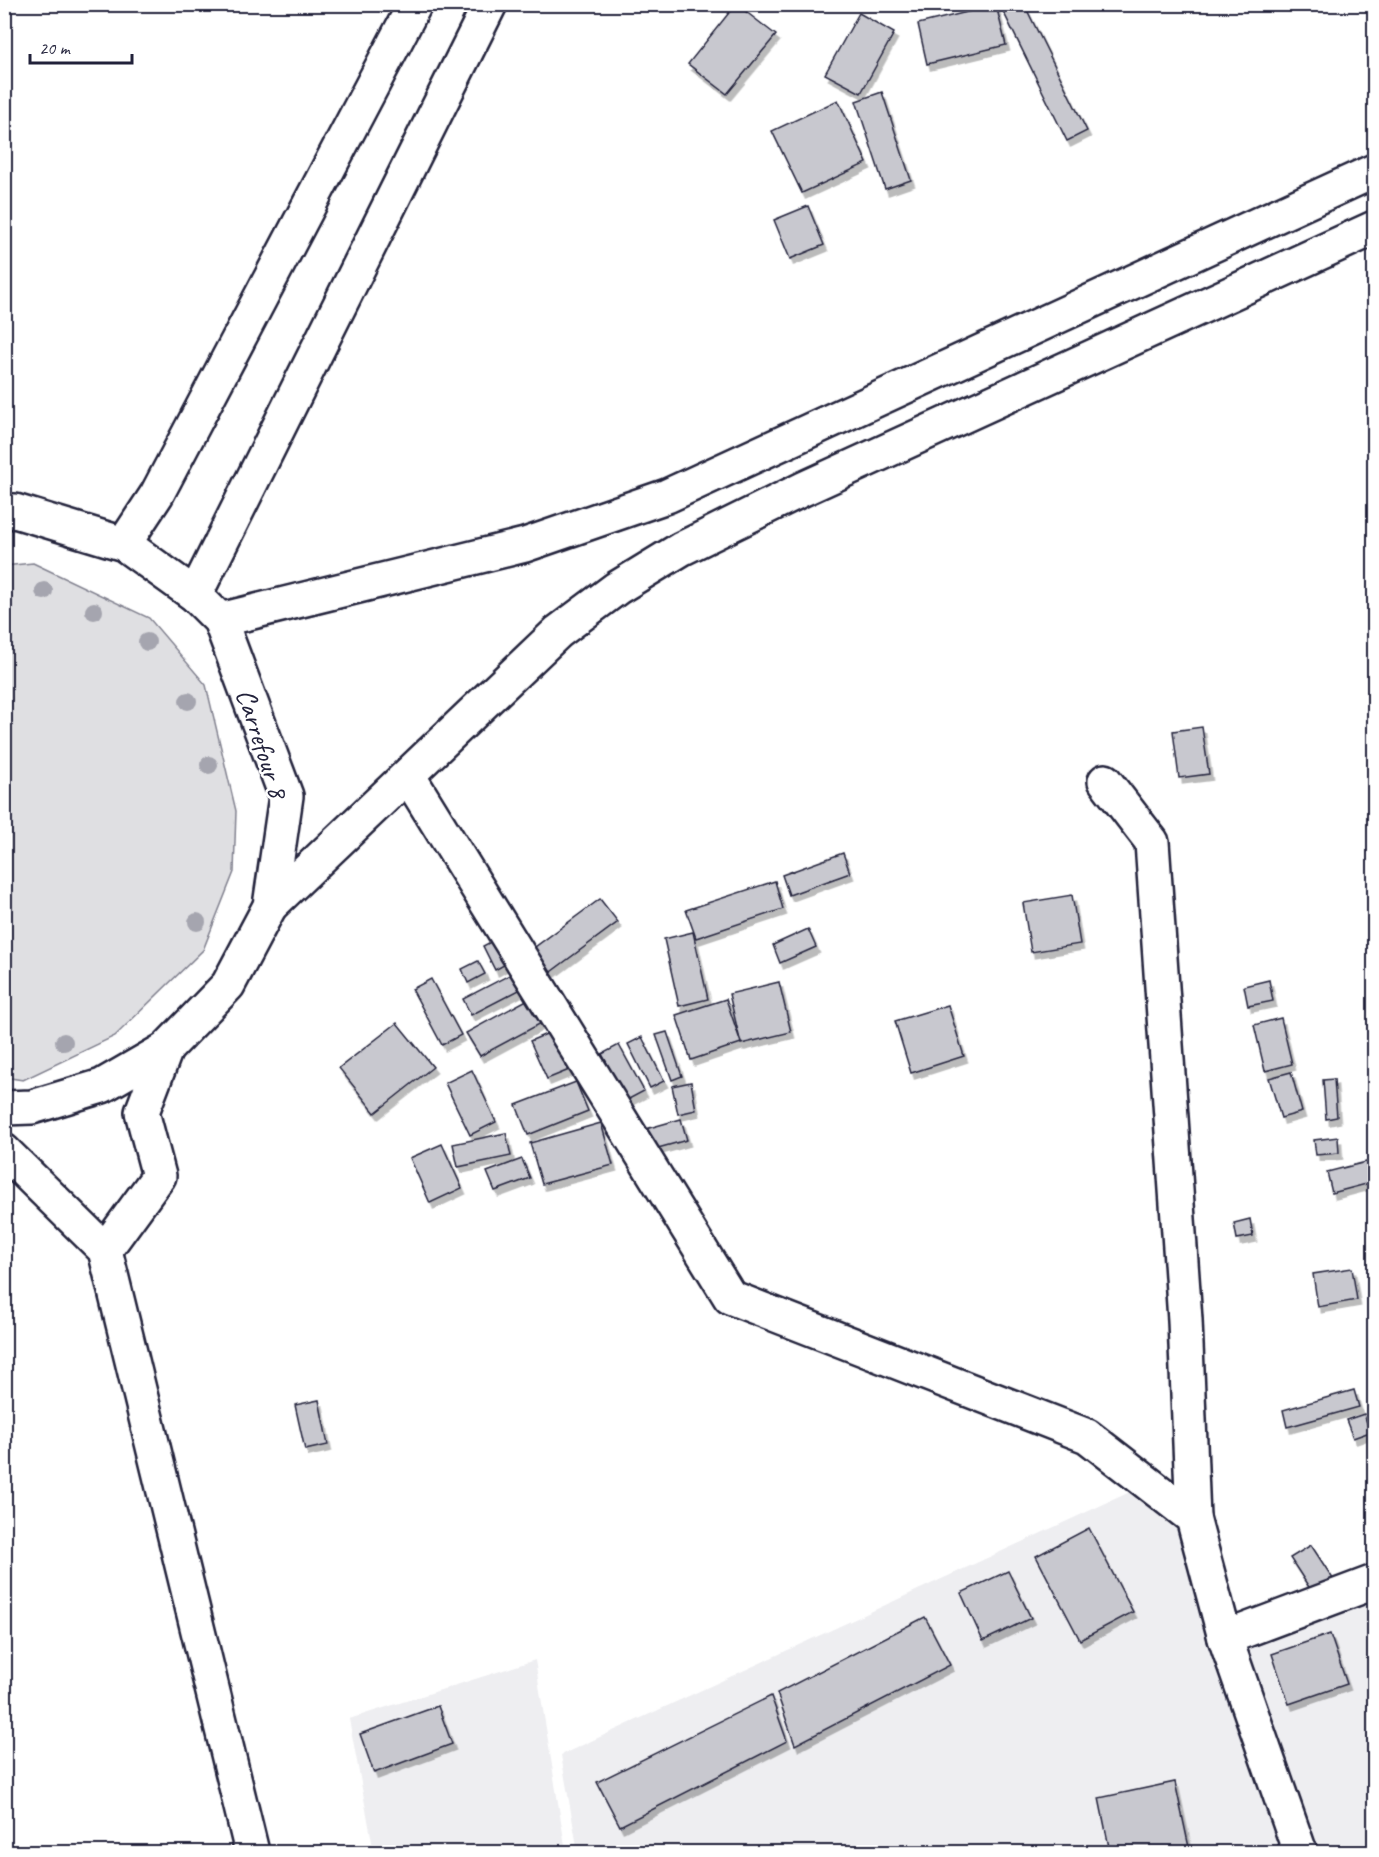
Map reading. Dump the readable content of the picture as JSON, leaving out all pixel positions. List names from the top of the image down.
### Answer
{
  "streets": {
    "street": ["Carrefour 8"]
  },
  "scale_bar": "20 m"
}
